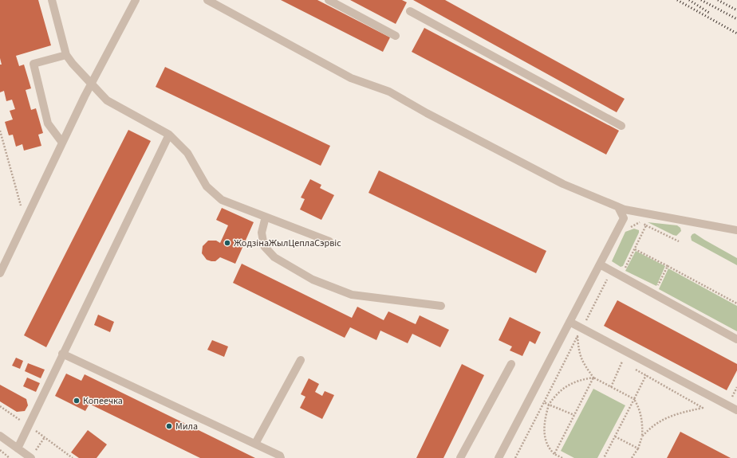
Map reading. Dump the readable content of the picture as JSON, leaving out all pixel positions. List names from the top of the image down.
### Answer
{
  "places": ["ЖодзінаЖылЦеплаСэрвіс", "Копеечка", "Мила"]
}
